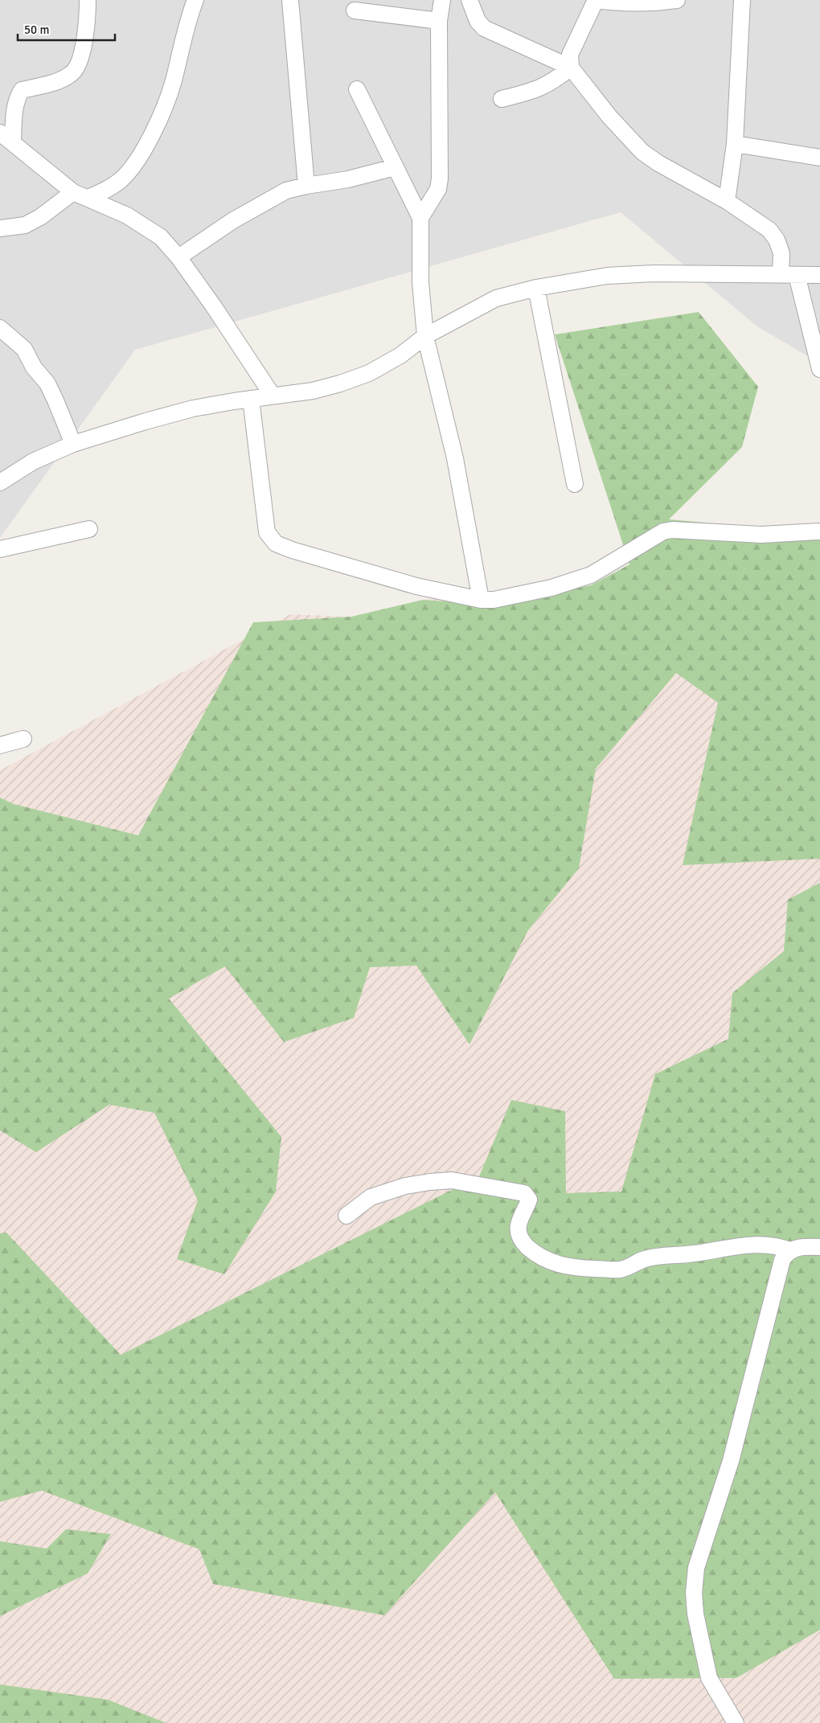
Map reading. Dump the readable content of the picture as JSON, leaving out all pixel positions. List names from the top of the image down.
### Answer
{
  "scale_bar": "50 m"
}
